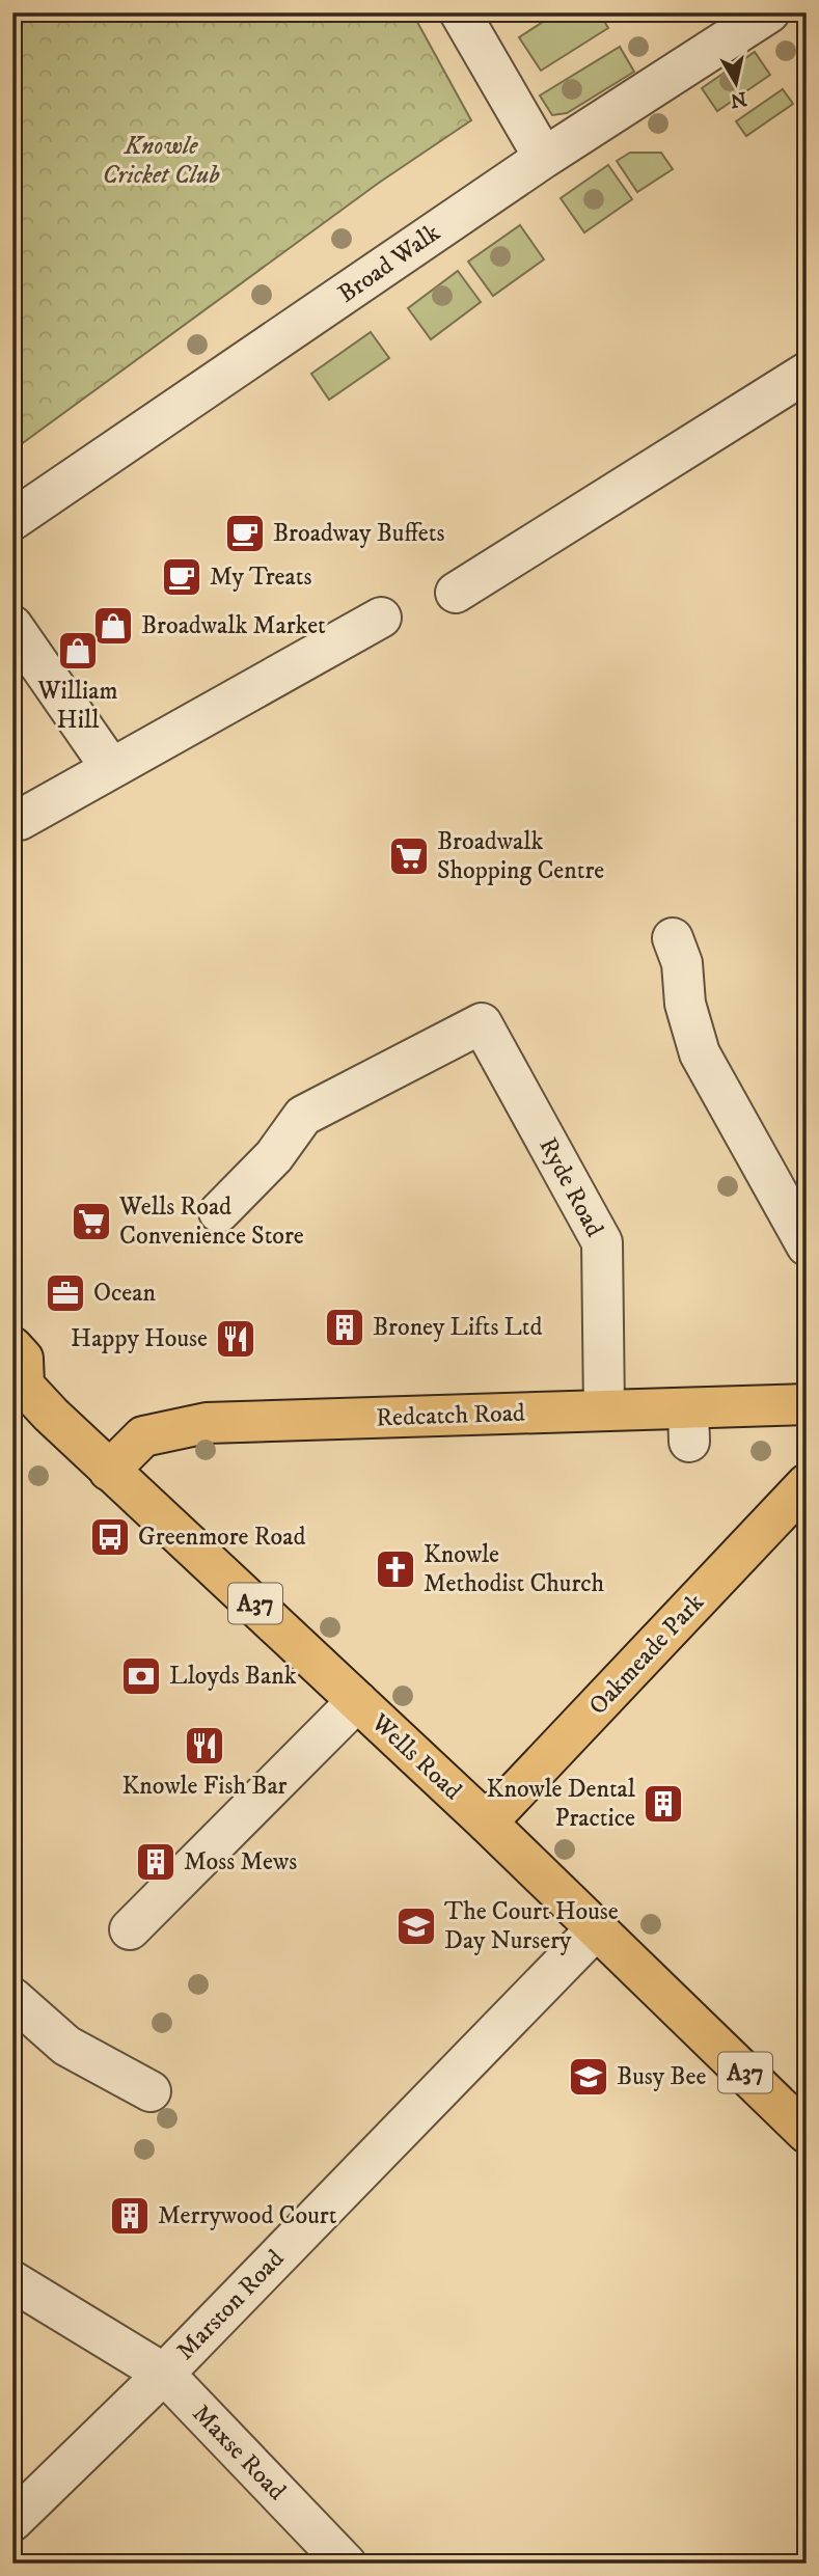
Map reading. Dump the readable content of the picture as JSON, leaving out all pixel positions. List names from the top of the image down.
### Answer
{
  "streets": {
    "main road": [
      "Redcatch Road",
      "A37",
      "Oakmeade Park",
      "Wells Road"
    ],
    "street": [
      "Broad Walk",
      "Ryde Road",
      "Marston Road",
      "Maxse Road"
    ]
  },
  "crossings": [
    ["Ryde Road", "Redcatch Road"],
    ["Redcatch Road", "Wells Road"],
    ["Oakmeade Park", "Wells Road"],
    ["Wells Road", "Marston Road"],
    ["Marston Road", "Maxse Road"]
  ],
  "parks": ["Knowle Cricket Club"],
  "places": {
    "cafe": ["Broadway Buffets", "My Treats"],
    "shop": ["Broadwalk Market", "William Hill"],
    "supermarket": ["Broadwalk Shopping Centre", "Wells Road Convenience Store"],
    "office": ["Ocean"],
    "building": [
      "Broney Lifts Ltd",
      "Knowle Dental Practice",
      "Moss Mews",
      "Merrywood Court"
    ],
    "restaurant": ["Happy House", "Knowle Fish Bar"],
    "bus stop": ["Greenmore Road"],
    "church": ["Knowle Methodist Church"],
    "bank": ["Lloyds Bank"],
    "school or university": ["The Court House Day Nursery", "Busy Bee"]
  },
  "north": "bottom"
}
